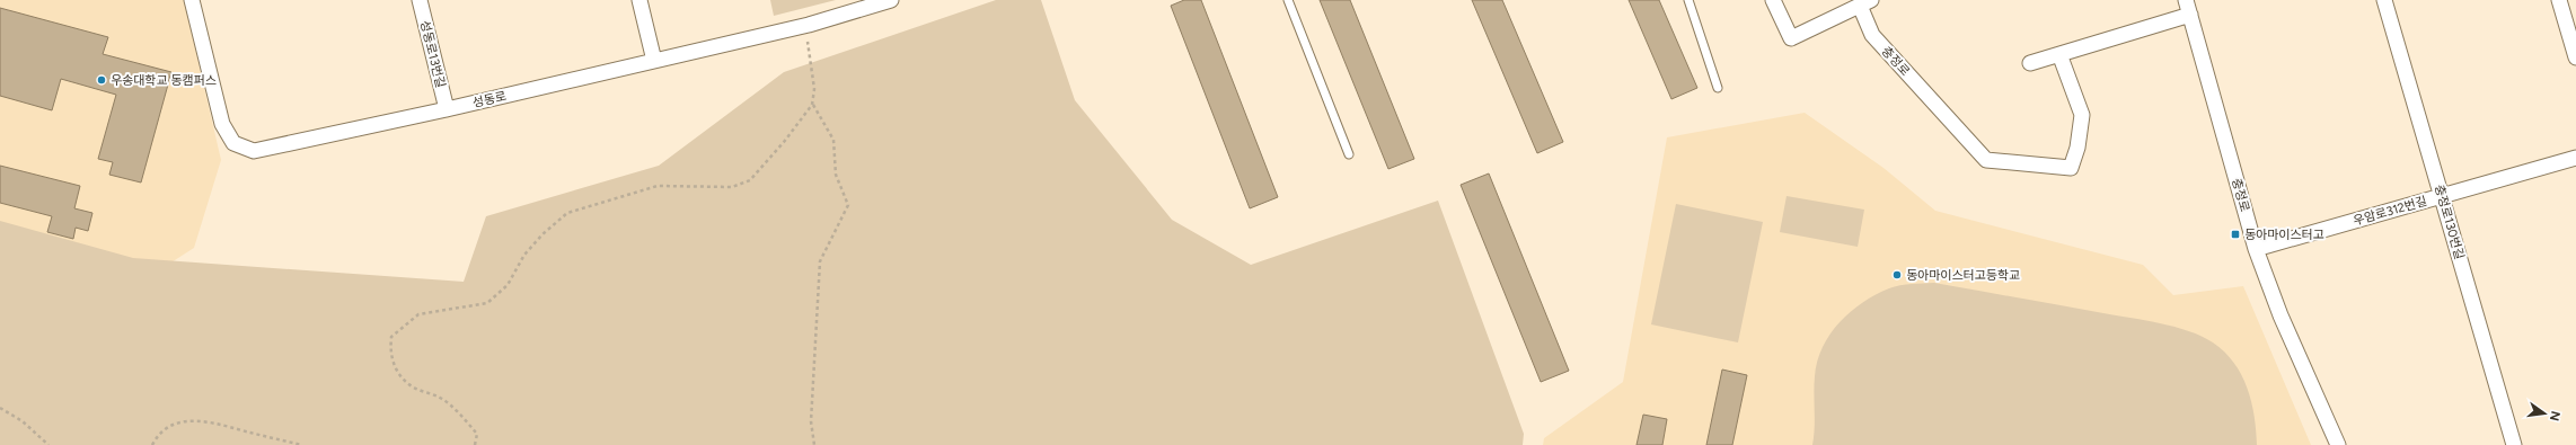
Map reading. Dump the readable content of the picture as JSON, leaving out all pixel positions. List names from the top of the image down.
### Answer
{
  "streets": {
    "street": [
      "성동로13번길",
      "충정로",
      "성동로",
      "우암로312번길",
      "충정로130번길"
    ]
  },
  "crossings": [
    ["성동로13번길", "성동로"],
    ["충정로", "우암로312번길"],
    ["우암로312번길", "충정로130번길"]
  ],
  "places": {
    "other": ["우송대학교 동캠퍼스", "동아마이스터고등학교"],
    "transit": ["동아마이스터고"]
  },
  "north": "right"
}
